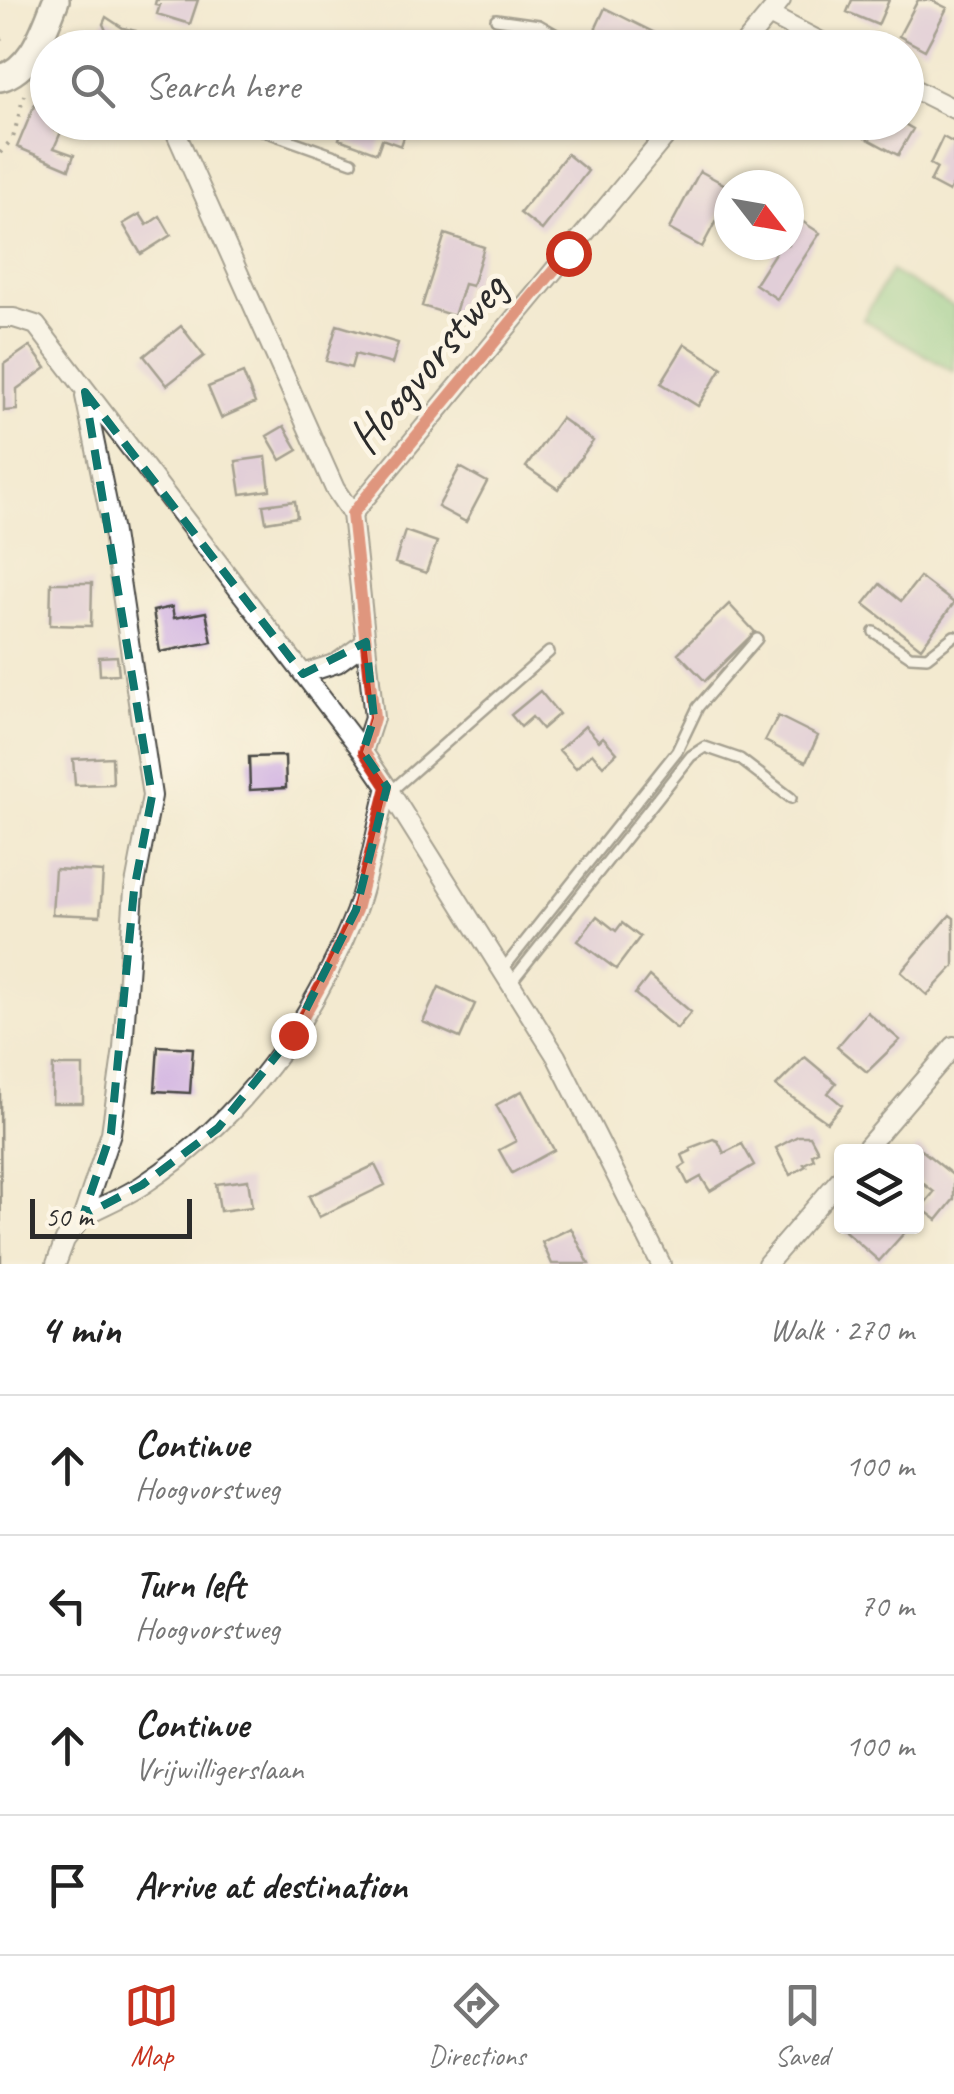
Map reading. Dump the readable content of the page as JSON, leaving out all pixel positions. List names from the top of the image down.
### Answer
{
  "streets": {
    "street": ["Hoogvorstweg"]
  },
  "scale_bar": "50 m",
  "north": "bottom right",
  "page": {
    "search": "Search here",
    "scale": "50 m",
    "heading": ["4 min", "Walk · 270 m"],
    "list": [
      ["Continue", "Hoogvorstweg", "100 m"],
      ["Turn left", "Hoogvorstweg", "70 m"],
      ["Continue", "Vrijwilligerslaan", "100 m"],
      "Arrive at destination"
    ],
    "nav": ["Map", "Directions", "Saved"]
  }
}
